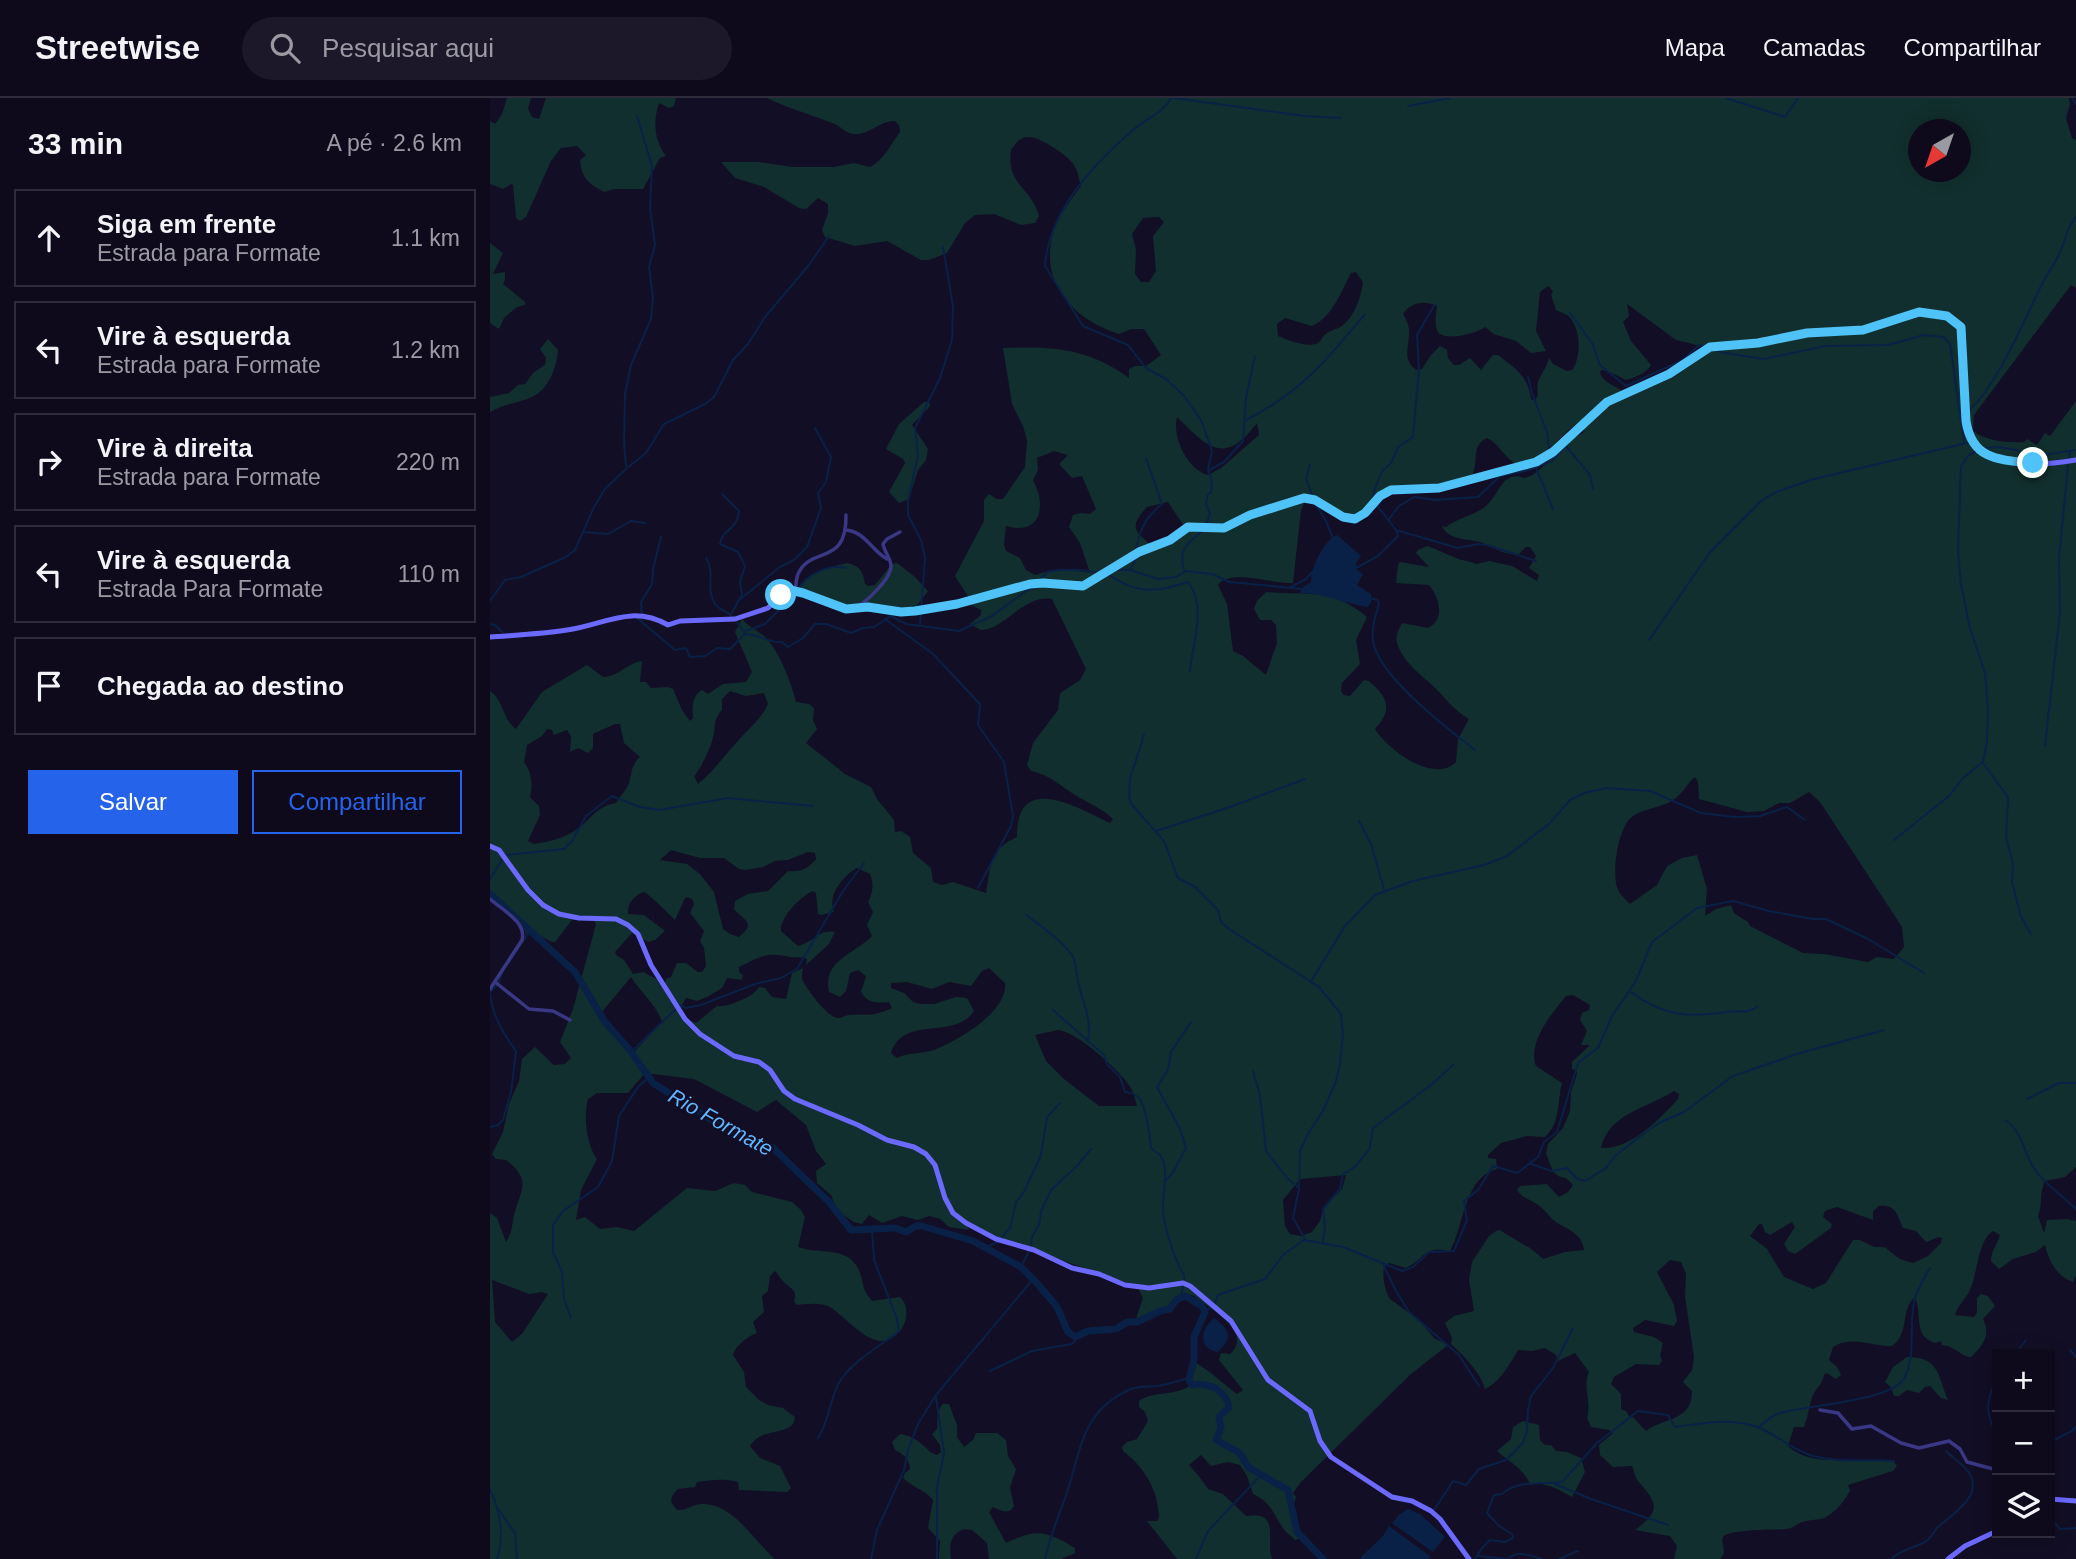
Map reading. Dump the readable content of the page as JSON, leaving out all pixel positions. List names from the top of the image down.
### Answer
{
  "water": ["Rio Formate"],
  "north": "bottom left",
  "page": {
    "header": "Streetwise",
    "search": "Pesquisar aqui",
    "nav": ["Mapa", "Camadas", "Compartilhar"],
    "heading": ["33 min", "A pé · 2.6 km"],
    "list": [
      ["Siga em frente", "Estrada para Formate", "1.1 km"],
      ["Vire à esquerda", "Estrada para Formate", "1.2 km"],
      ["Vire à direita", "Estrada para Formate", "220 m"],
      ["Vire à esquerda", "Estrada Para Formate", "110 m"],
      "Chegada ao destino"
    ],
    "buttons": ["Salvar", "Compartilhar"],
    "map_buttons": ["+", "−"]
  }
}
